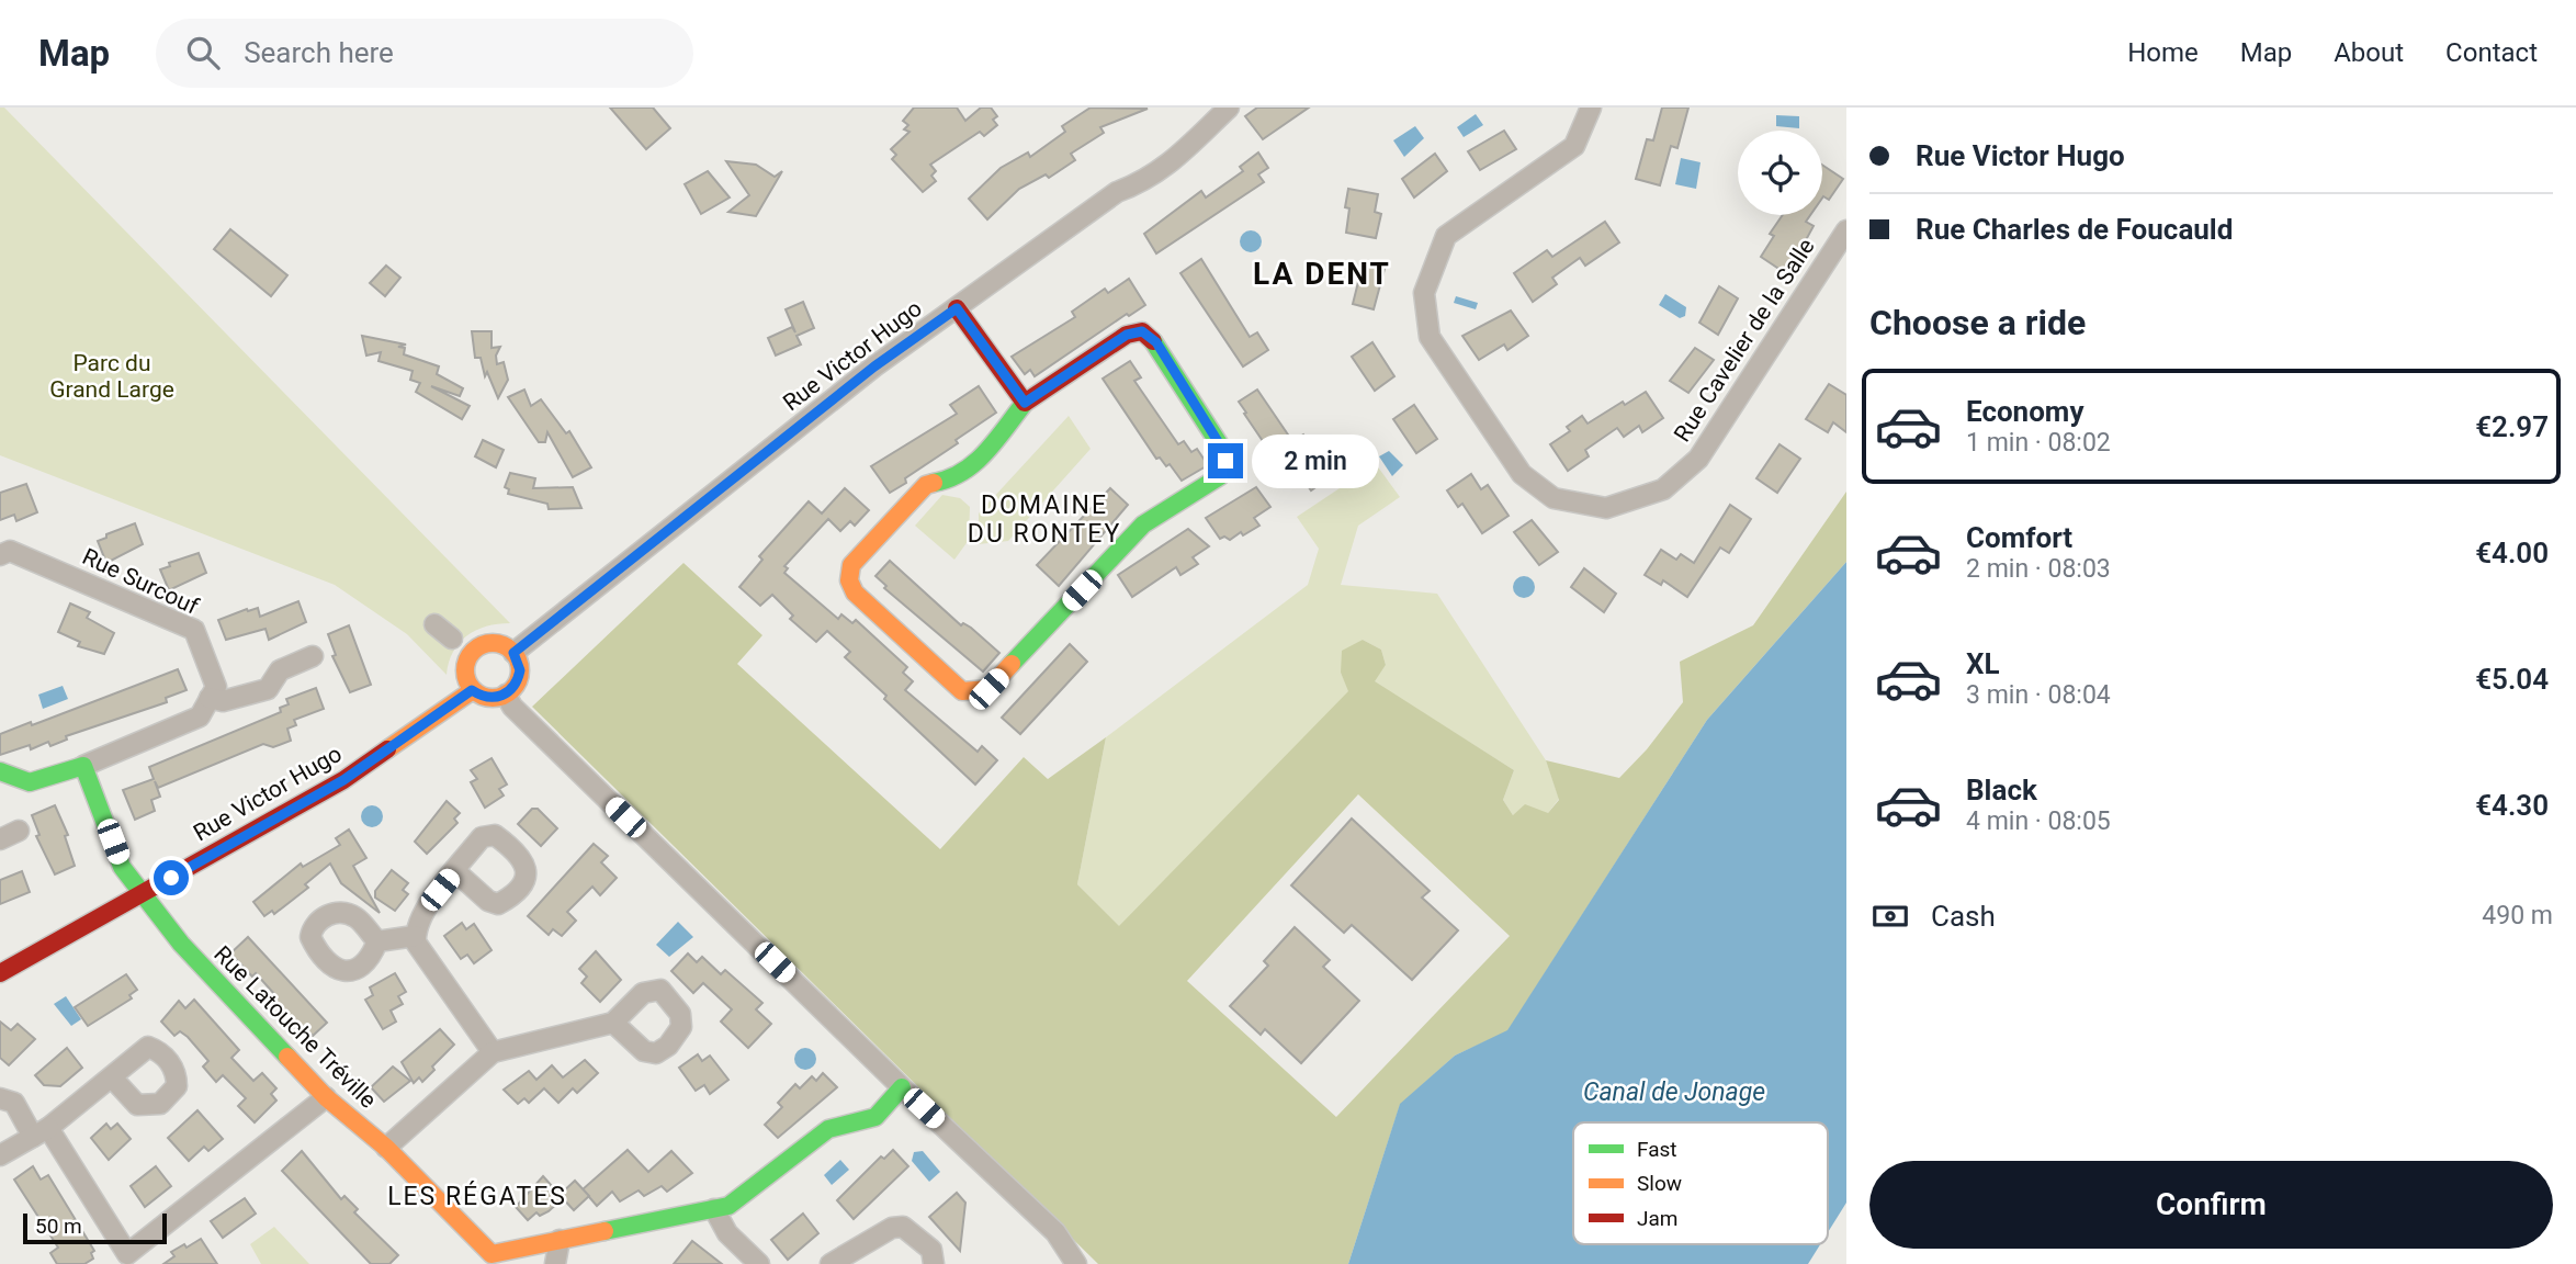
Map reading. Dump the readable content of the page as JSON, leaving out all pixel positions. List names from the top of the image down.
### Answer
{
  "streets": {
    "street": [
      "Rue Cavelier de la Salle",
      "Rue Victor Hugo",
      "Rue Surcouf",
      "Rue Latouche Tréville"
    ]
  },
  "crossings": [
    ["Rue Victor Hugo", "Rue Latouche Tréville"]
  ],
  "districts": ["LA DENT", "DOMAINE DU RONTEY", "LES RÉGATES"],
  "water": ["Canal de Jonage"],
  "parks": ["Parc du Grand Large"],
  "legend": ["Fast", "Slow", "Jam"],
  "scale_bar": "50 m",
  "page": {
    "header": "Map",
    "search": "Search here",
    "nav": [
      "Home",
      "Map",
      "About",
      "Contact"
    ],
    "banner": ["Rue Victor Hugo", "Rue Charles de Foucauld"],
    "heading": "Choose a ride",
    "list": [
      {
        "name": "Economy",
        "note": "1 min · 08:02",
        "value": "€2.97"
      },
      {
        "name": "Comfort",
        "note": "2 min · 08:03",
        "value": "€4.00"
      },
      {
        "name": "XL",
        "note": "3 min · 08:04",
        "value": "€5.04"
      },
      {
        "name": "Black",
        "note": "4 min · 08:05",
        "value": "€4.30"
      }
    ],
    "bubble": "2 min",
    "pay": ["Cash", "490 m"],
    "buttons": "Confirm",
    "scale": "50 m"
  }
}
